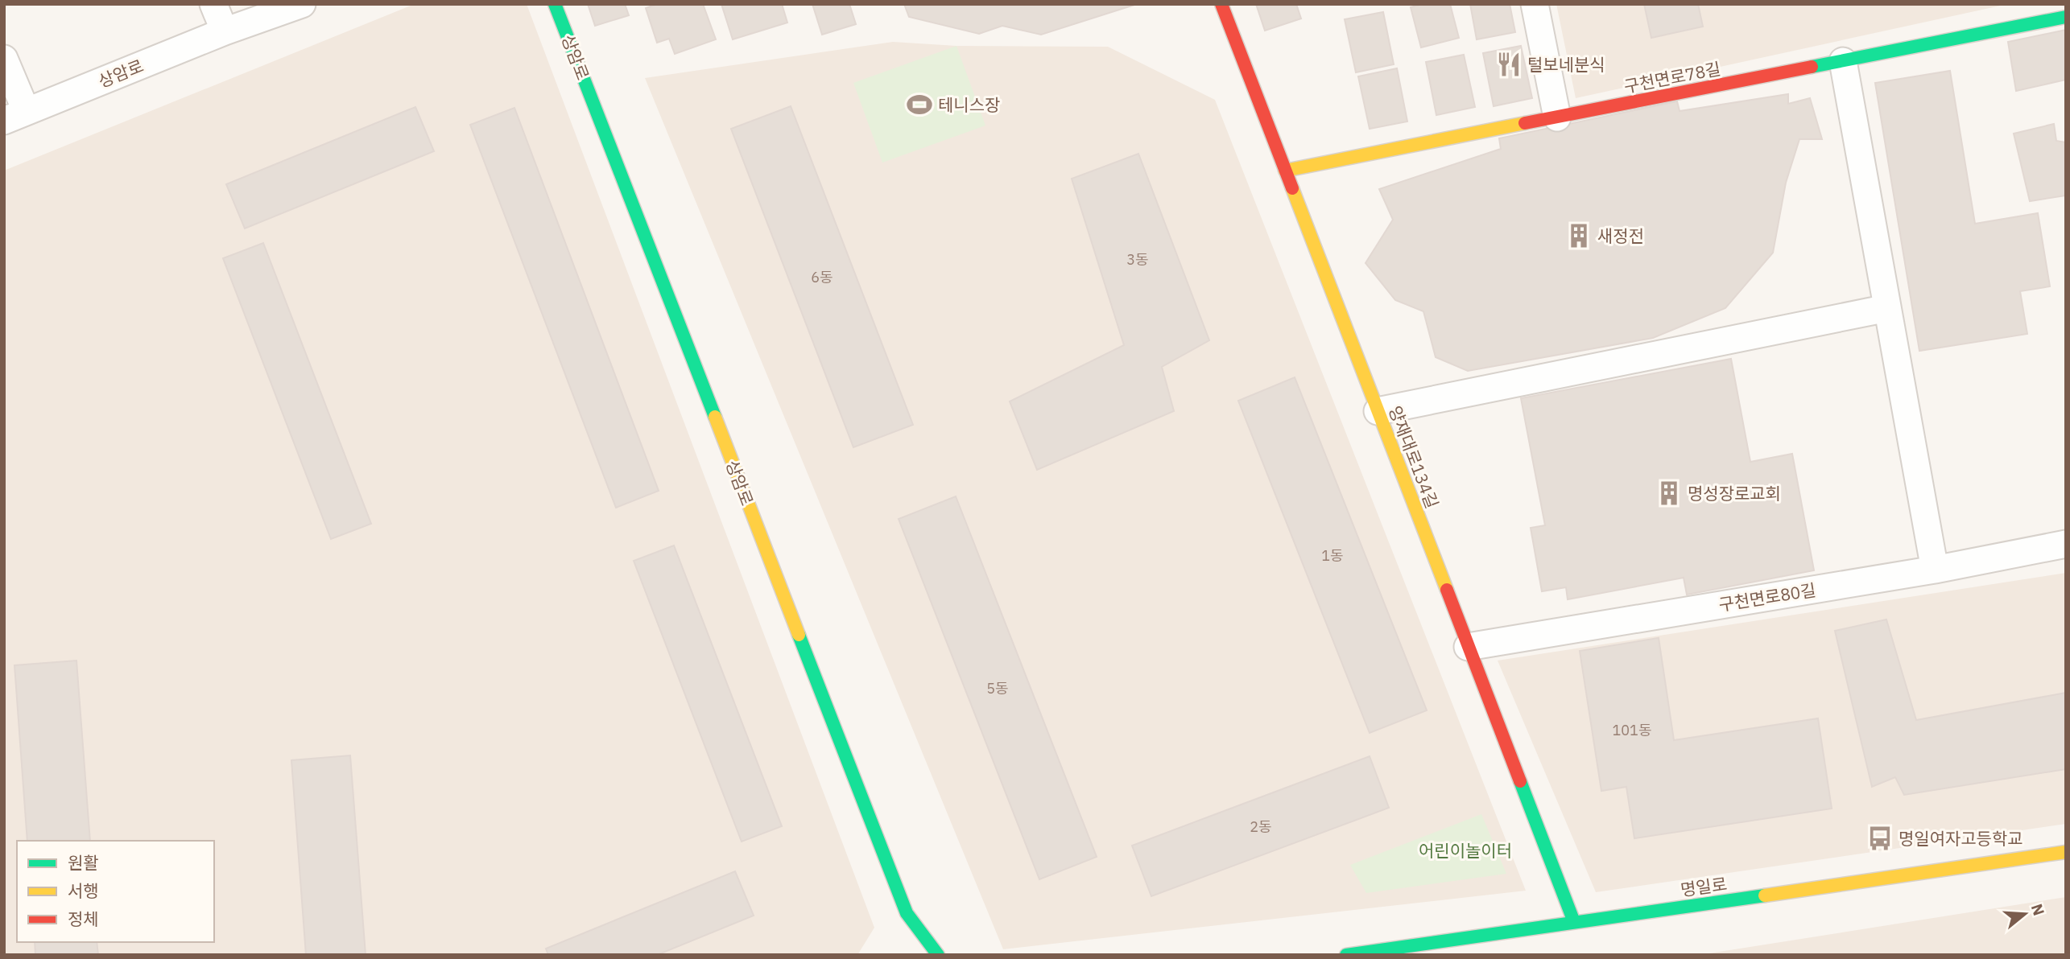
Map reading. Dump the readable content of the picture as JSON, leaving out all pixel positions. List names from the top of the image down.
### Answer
{
  "streets": {
    "street": [
      "상암로",
      "구천면로78길",
      "양재대로134길",
      "구천면로80길",
      "명일로"
    ]
  },
  "crossings": [
    ["구천면로78길", "양재대로134길"],
    ["양재대로134길", "구천면로80길"],
    ["양재대로134길", "명일로"]
  ],
  "parks": ["어린이놀이터"],
  "places": {
    "restaurant": ["털보네분식"],
    "sports": ["테니스장"],
    "building": ["새정전", "명성장로교회"],
    "bus stop": ["명일여자고등학교"]
  },
  "house_numbers": [
    "3동",
    "6동",
    "1동",
    "5동",
    "101동",
    "2동"
  ],
  "legend": ["원활", "서행", "정체"],
  "north": "right"
}
